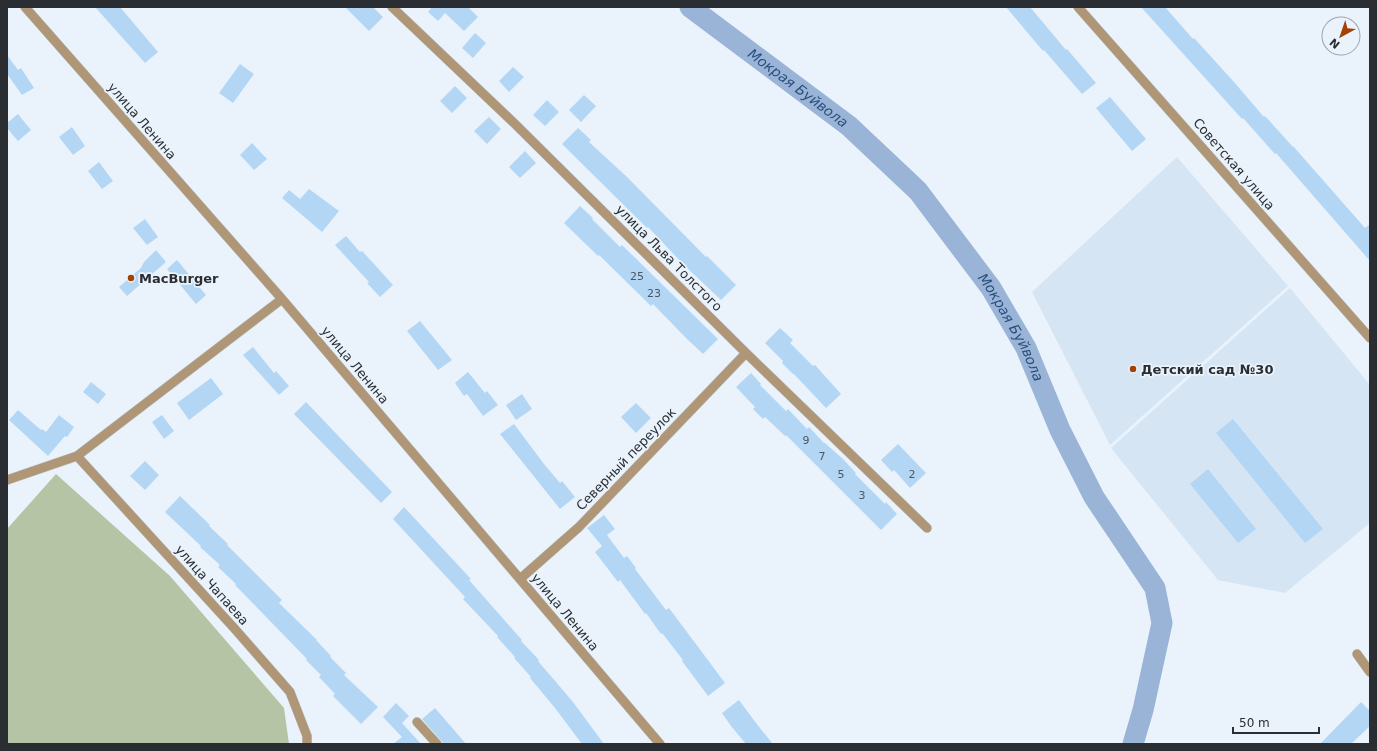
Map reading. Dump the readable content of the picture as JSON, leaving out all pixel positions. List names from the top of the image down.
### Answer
{
  "streets": {
    "street": [
      "улица Ленина",
      "Советская улица",
      "улица Льва Толстого",
      "Северный переулок",
      "улица Чапаева"
    ]
  },
  "crossings": [
    ["улица Ленина", "Северный переулок"],
    ["улица Льва Толстого", "Северный переулок"]
  ],
  "water": ["Мокрая Буйвола"],
  "places": ["MacBurger", "Детский сад №30"],
  "house_numbers": [
    "25",
    "23",
    "9",
    "7",
    "5",
    "2",
    "3"
  ],
  "scale_bar": "50 m",
  "north": "bottom left"
}
